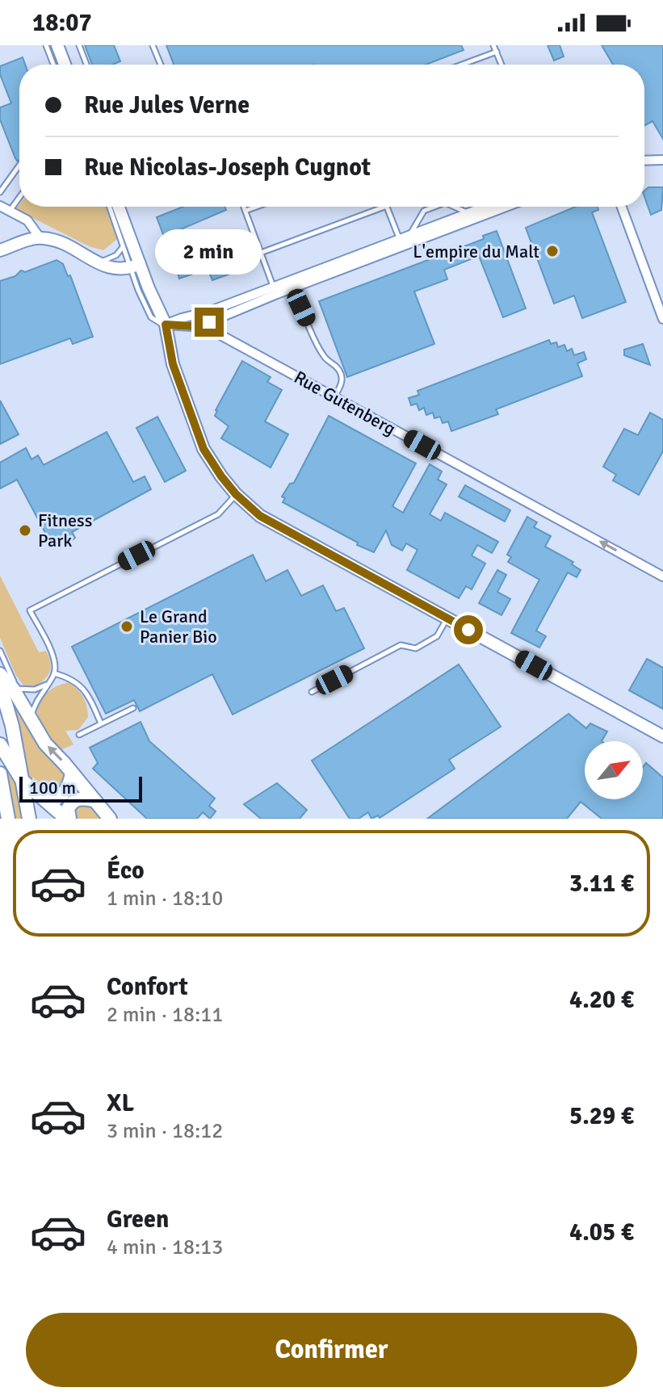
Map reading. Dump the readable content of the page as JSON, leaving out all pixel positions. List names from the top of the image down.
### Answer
{
  "streets": {
    "street": ["Rue Gutenberg"]
  },
  "one_way": ["Rue Gutenberg"],
  "places": ["L'empire du Malt", "Fitness Park", "Le Grand Panier Bio"],
  "scale_bar": "100 m",
  "north": "top right",
  "page": {
    "status": "18:07",
    "banner": ["Rue Jules Verne", "Rue Nicolas-Joseph Cugnot"],
    "bubble": "2 min",
    "scale": "100 m",
    "list": [
      {
        "name": "Éco",
        "note": "1 min · 18:10",
        "value": "3.11 €"
      },
      {
        "name": "Confort",
        "note": "2 min · 18:11",
        "value": "4.20 €"
      },
      {
        "name": "XL",
        "note": "3 min · 18:12",
        "value": "5.29 €"
      },
      {
        "name": "Green",
        "note": "4 min · 18:13",
        "value": "4.05 €"
      }
    ],
    "buttons": "Confirmer"
  }
}
